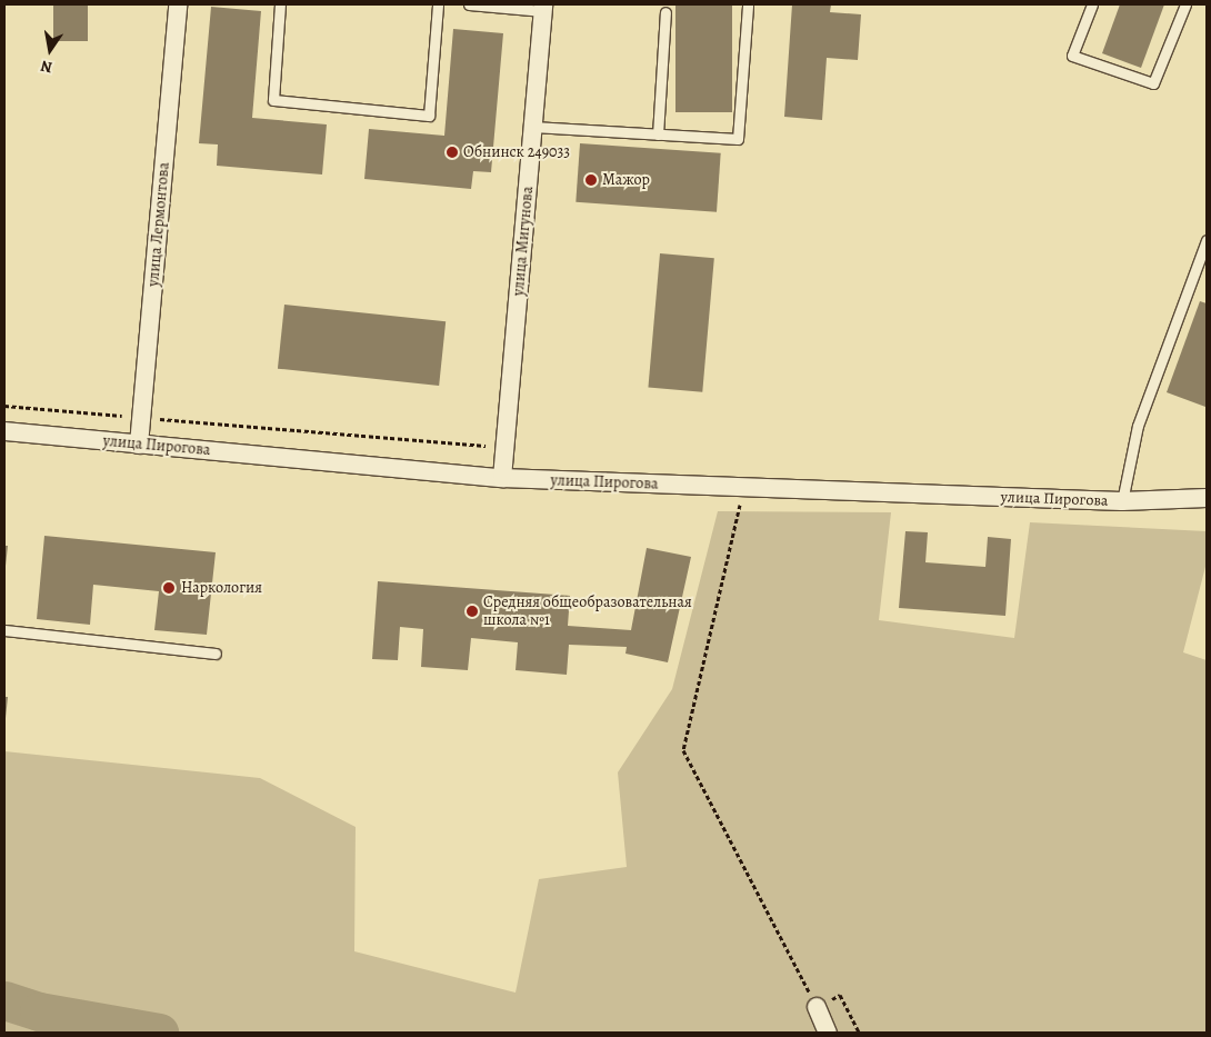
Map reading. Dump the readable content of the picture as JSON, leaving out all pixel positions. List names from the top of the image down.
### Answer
{
  "streets": {
    "street": ["улица Лермонтова", "улица Мигунова", "улица Пирогова"]
  },
  "crossings": [
    ["улица Лермонтова", "улица Пирогова"],
    ["улица Мигунова", "улица Пирогова"]
  ],
  "places": [
    "Обнинск 249033",
    "Мажор",
    "Наркология",
    "Средняя общеобразовательная школа №1"
  ],
  "north": "bottom"
}
